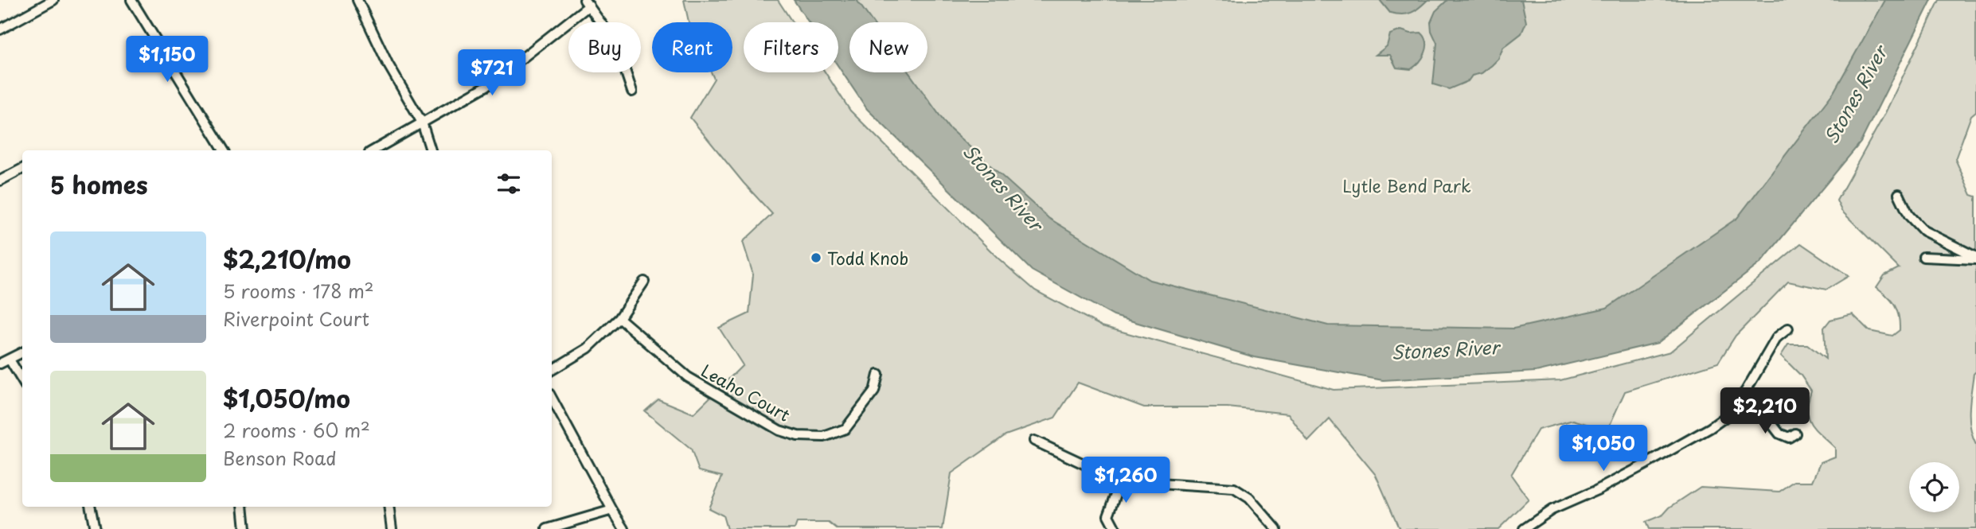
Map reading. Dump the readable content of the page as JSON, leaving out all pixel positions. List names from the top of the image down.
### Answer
{
  "streets": {
    "street": ["Leaho Court"]
  },
  "water": ["Stones River"],
  "parks": ["Lytle Bend Park"],
  "places": ["Todd Knob"],
  "page": {
    "chip": [
      "Buy",
      "Rent",
      "Filters",
      "New"
    ],
    "price": [
      "$1,150",
      "$721",
      "$2,210",
      "$1,050",
      "$1,260"
    ],
    "heading": "5 homes",
    "list": [
      {
        "name": "$2,210/mo",
        "note": "5 rooms · 178 m² · Riverpoint Court"
      },
      {
        "name": "$1,050/mo",
        "note": "2 rooms · 60 m² · Benson Road"
      }
    ]
  }
}
